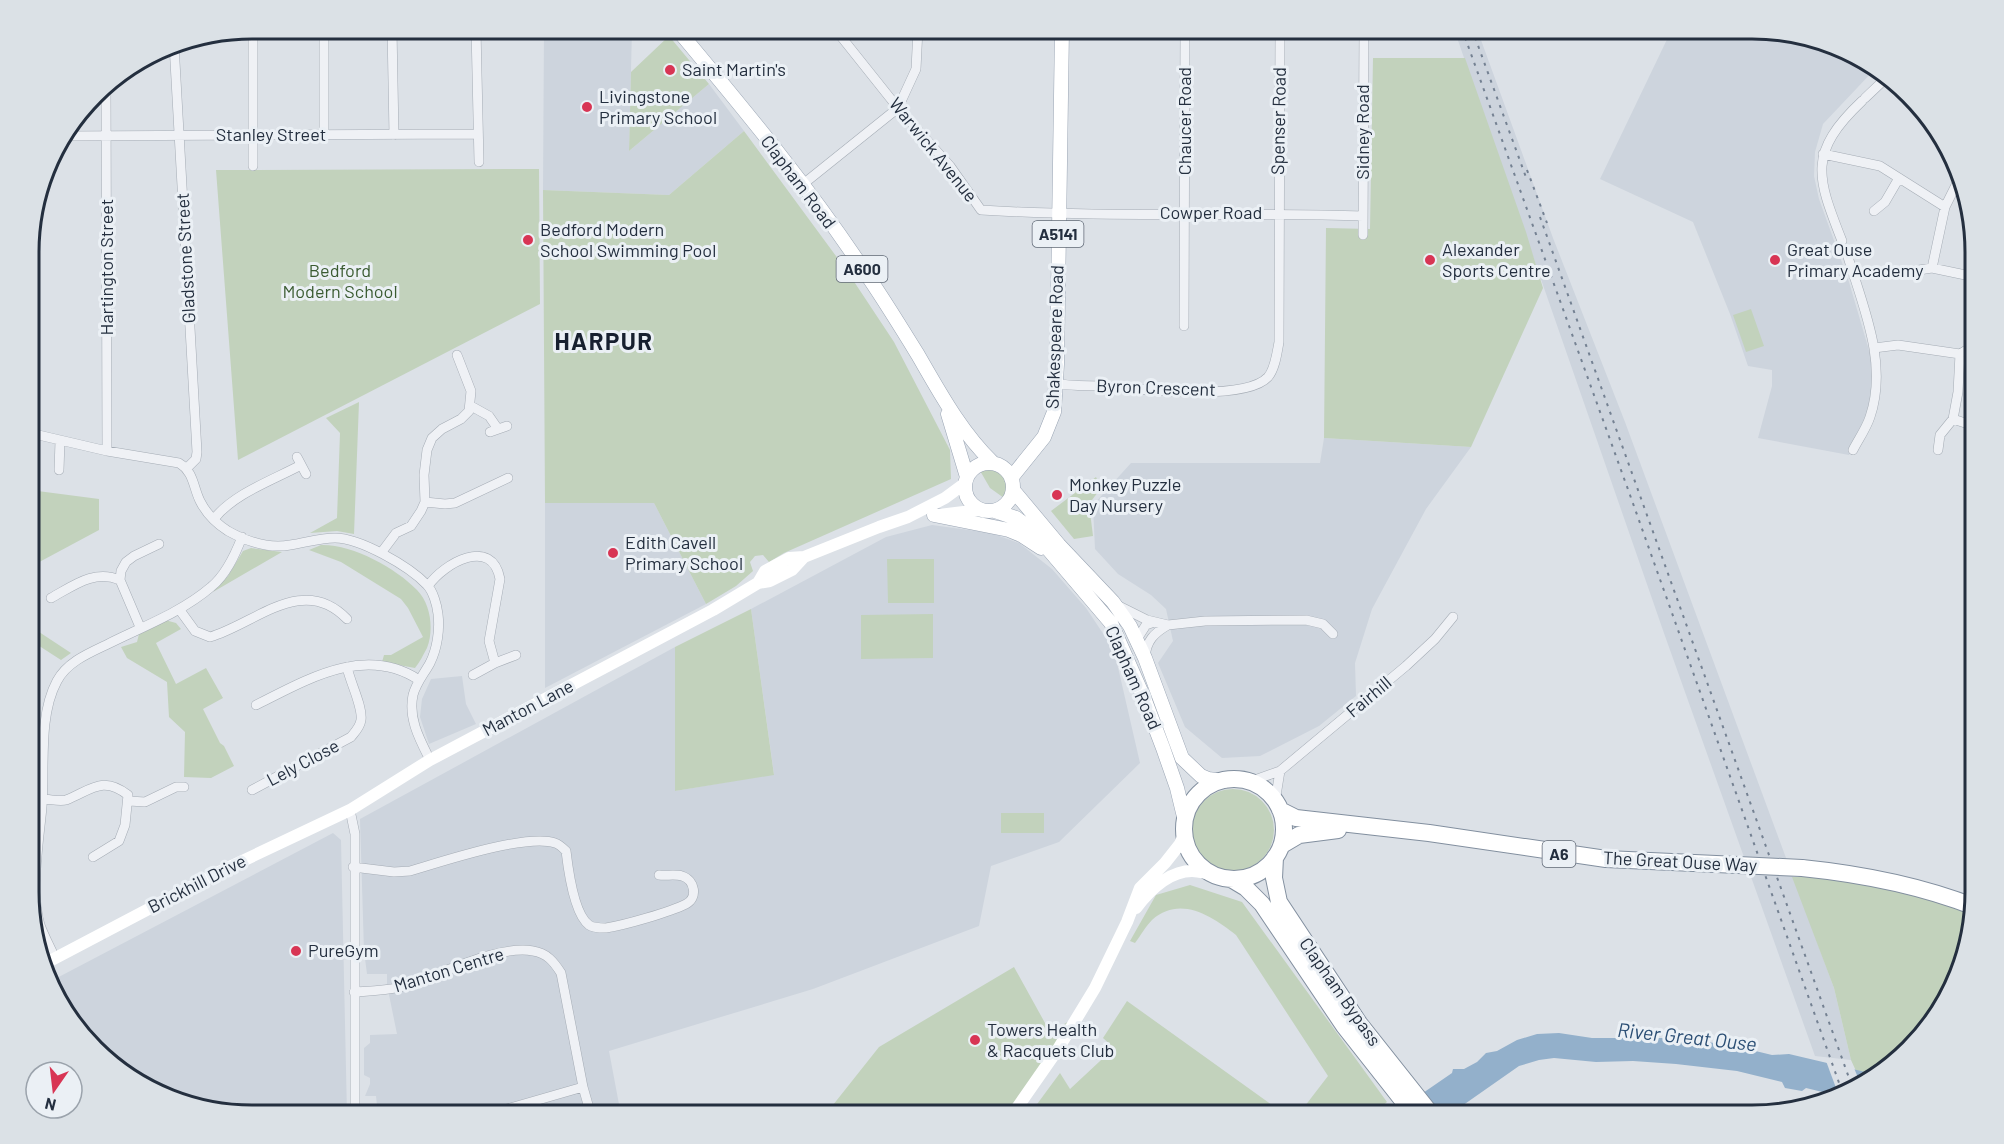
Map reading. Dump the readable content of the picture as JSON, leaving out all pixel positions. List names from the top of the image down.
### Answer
{
  "streets": {
    "highway": ["A6", "The Great Ouse Way", "Clapham Bypass"],
    "main road": [
      "Clapham Road",
      "A5141",
      "A600",
      "Shakespeare Road"
    ],
    "street": [
      "Chaucer Road",
      "Spenser Road",
      "Sidney Road",
      "Stanley Street",
      "Warwick Avenue",
      "Cowper Road",
      "Gladstone Street",
      "Hartington Street",
      "Byron Crescent",
      "Fairhill",
      "Manton Lane",
      "Lely Close",
      "Brickhill Drive",
      "Manton Centre"
    ]
  },
  "crossings": [
    ["Chaucer Road", "Cowper Road"],
    ["Spenser Road", "Cowper Road"],
    ["Spenser Road", "Byron Crescent"],
    ["Sidney Road", "Cowper Road"],
    ["Stanley Street", "Gladstone Street"],
    ["Stanley Street", "Hartington Street"],
    ["Warwick Avenue", "Cowper Road"],
    ["Warwick Avenue", "Shakespeare Road"],
    ["Clapham Road", "A600"],
    ["Clapham Road", "Shakespeare Road"],
    ["Clapham Road", "Fairhill"],
    ["Clapham Road", "Manton Lane"],
    ["Clapham Road", "The Great Ouse Way"],
    ["Clapham Road", "Clapham Bypass"],
    ["Cowper Road", "Shakespeare Road"],
    ["Cowper Road", "Byron Crescent"],
    ["A600", "Shakespeare Road"],
    ["A600", "Manton Lane"],
    ["Shakespeare Road", "Byron Crescent"],
    ["Shakespeare Road", "Manton Lane"],
    ["Fairhill", "The Great Ouse Way"],
    ["Fairhill", "Clapham Bypass"],
    ["Manton Lane", "Brickhill Drive"],
    ["The Great Ouse Way", "Clapham Bypass"]
  ],
  "districts": ["HARPUR"],
  "water": ["River Great Ouse"],
  "parks": ["Bedford Modern School"],
  "places": [
    "Saint Martin's",
    "Livingstone Primary School",
    "Bedford Modern School Swimming Pool",
    "Alexander Sports Centre",
    "Great Ouse Primary Academy",
    "Monkey Puzzle Day Nursery",
    "Edith Cavell Primary School",
    "PureGym",
    "Towers Health & Racquets Club"
  ],
  "north": "bottom"
}
